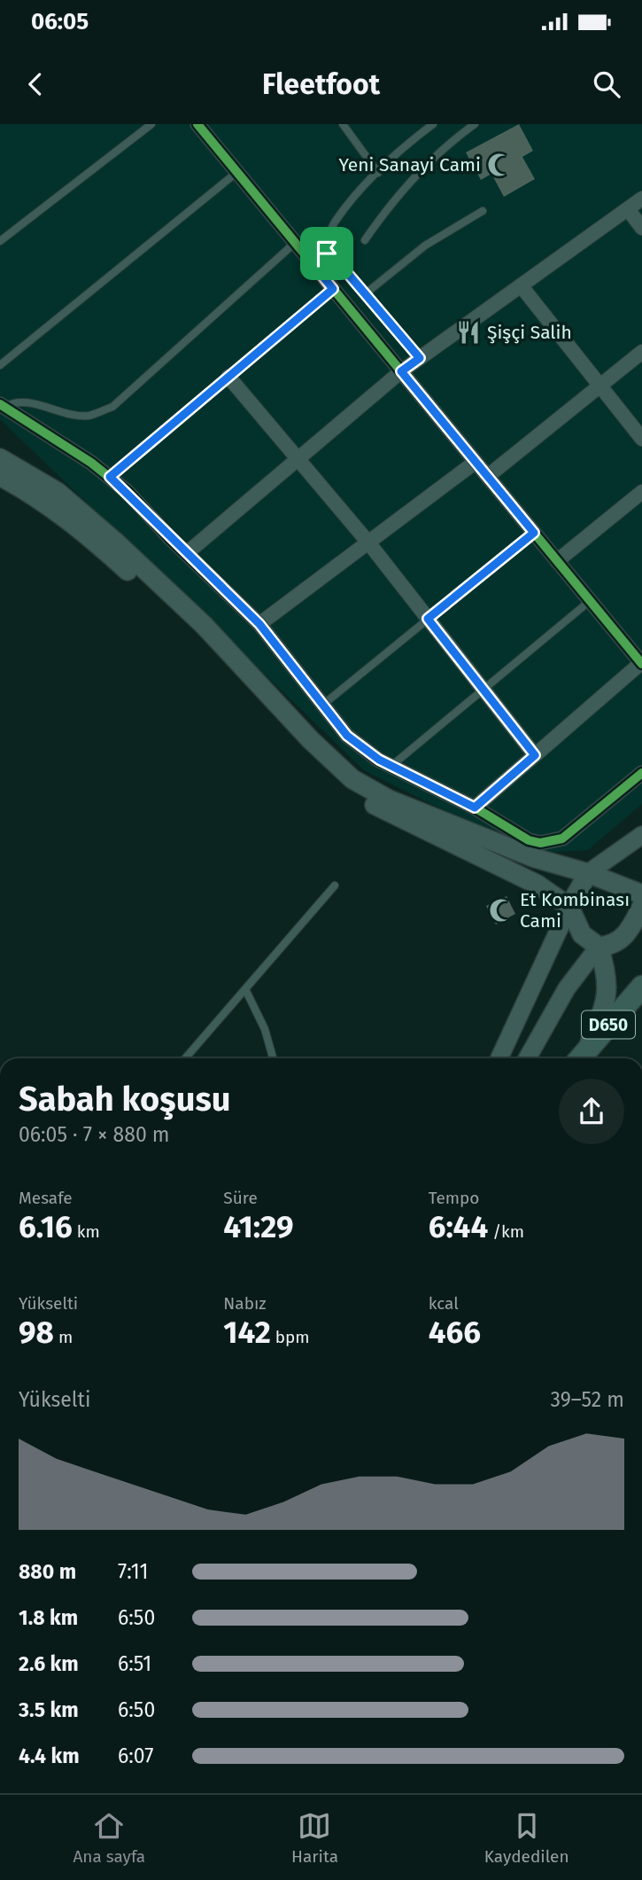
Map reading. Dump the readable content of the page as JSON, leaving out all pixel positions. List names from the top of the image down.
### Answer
{
  "streets": {
    "highway": ["D650"]
  },
  "places": {
    "mosque": ["Yeni Sanayi Cami", "Et Kombinası Cami"],
    "restaurant": ["Şişçi Salih"]
  },
  "page": {
    "status": "06:05",
    "header": "Fleetfoot",
    "heading": ["Sabah koşusu", "06:05 · 7 × 880 m"],
    "stats": [
      ["Mesafe", "6.16 km"],
      ["Süre", "41:29"],
      ["Tempo", "6:44 /km"],
      ["Yükselti", "98 m"],
      ["Nabız", "142 bpm"],
      ["kcal", "466"]
    ],
    "chart": ["Yükselti", "39–52 m"],
    "list": [
      {
        "name": "880 m",
        "note": "7:11"
      },
      {
        "name": "1.8 km",
        "note": "6:50"
      },
      {
        "name": "2.6 km",
        "note": "6:51"
      },
      {
        "name": "3.5 km",
        "note": "6:50"
      },
      {
        "name": "4.4 km",
        "note": "6:07"
      }
    ],
    "tabs": ["Ana sayfa", "Harita", "Kaydedilen"]
  }
}
